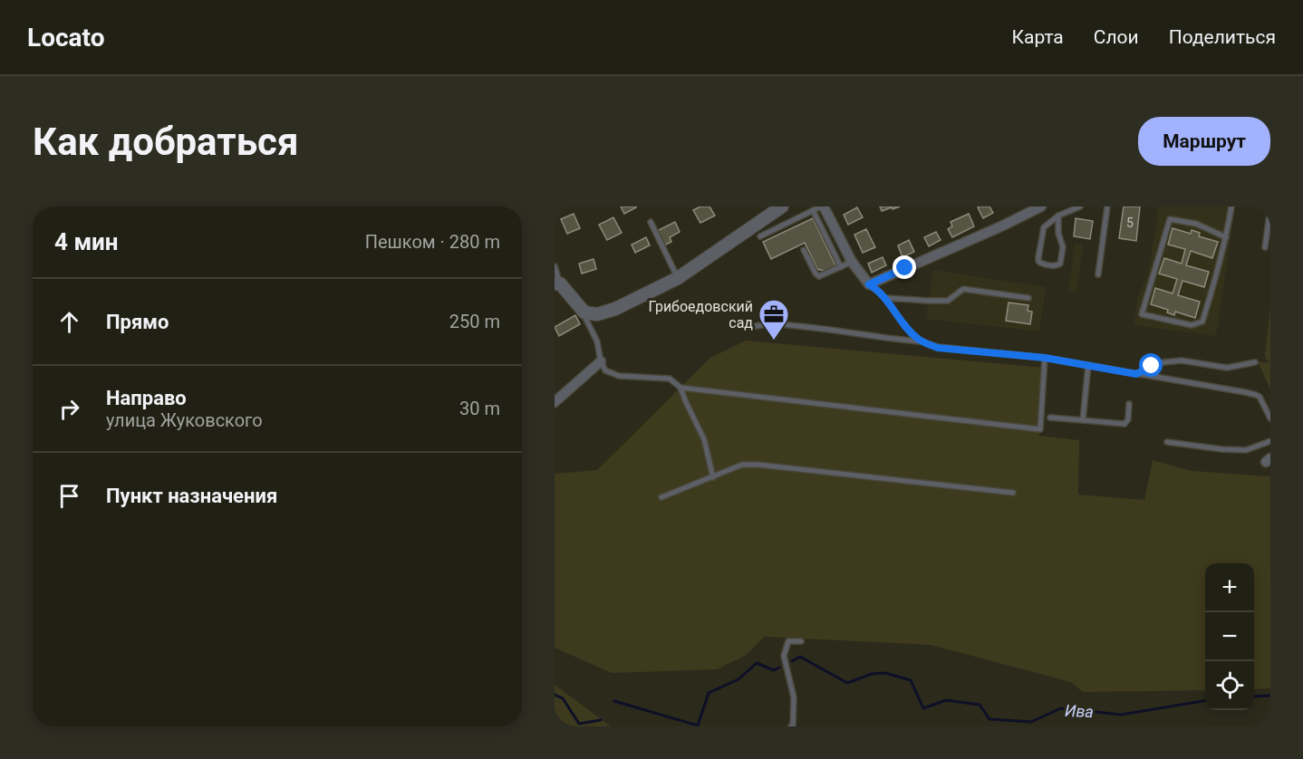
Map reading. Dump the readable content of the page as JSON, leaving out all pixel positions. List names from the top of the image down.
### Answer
{
  "water": ["Ива"],
  "places": {
    "office": ["Грибоедовский сад"]
  },
  "house_numbers": ["5"],
  "page": {
    "header": "Locato",
    "nav": ["Карта", "Слои", "Поделиться"],
    "buttons": "Маршрут",
    "title": "Как добраться",
    "heading": ["4 мин", "Пешком · 280 m"],
    "list": [
      ["Прямо", "250 m"],
      ["Направо", "улица Жуковского", "30 m"],
      "Пункт назначения"
    ],
    "map_buttons": ["+", "−"]
  }
}
